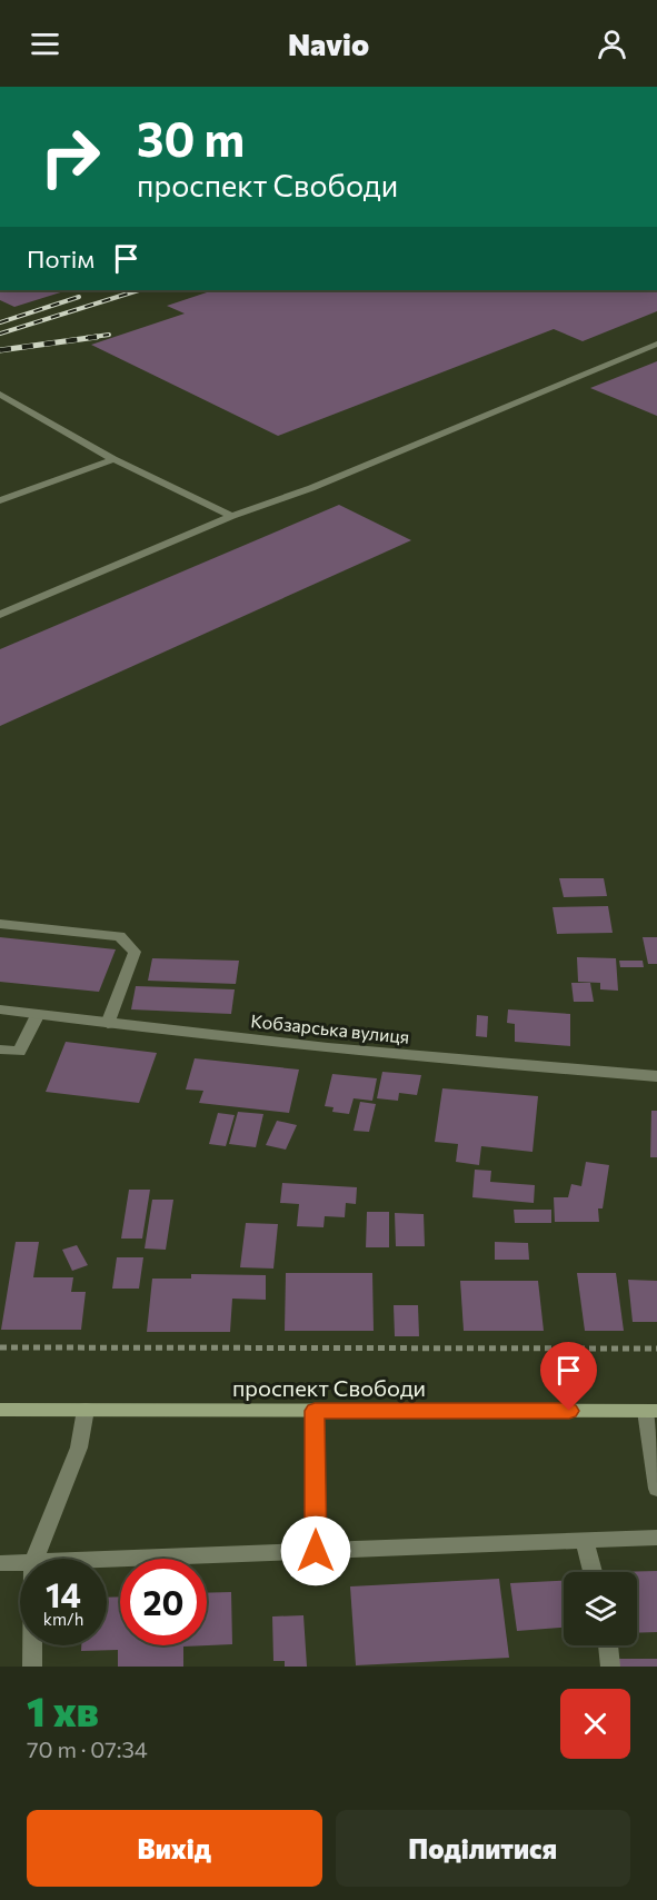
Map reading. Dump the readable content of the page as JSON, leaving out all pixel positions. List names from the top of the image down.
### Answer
{
  "streets": {
    "main road": ["проспект Свободи"],
    "street": ["Кобзарська вулиця"]
  },
  "page": {
    "header": "Navio",
    "turn": ["30 m", "проспект Свободи"],
    "then": "Потім",
    "speed": "14 km/h",
    "limit": "20",
    "heading": ["1 хв", "70 m · 07:34"],
    "buttons": ["Вихід", "Поділитися"]
  }
}
